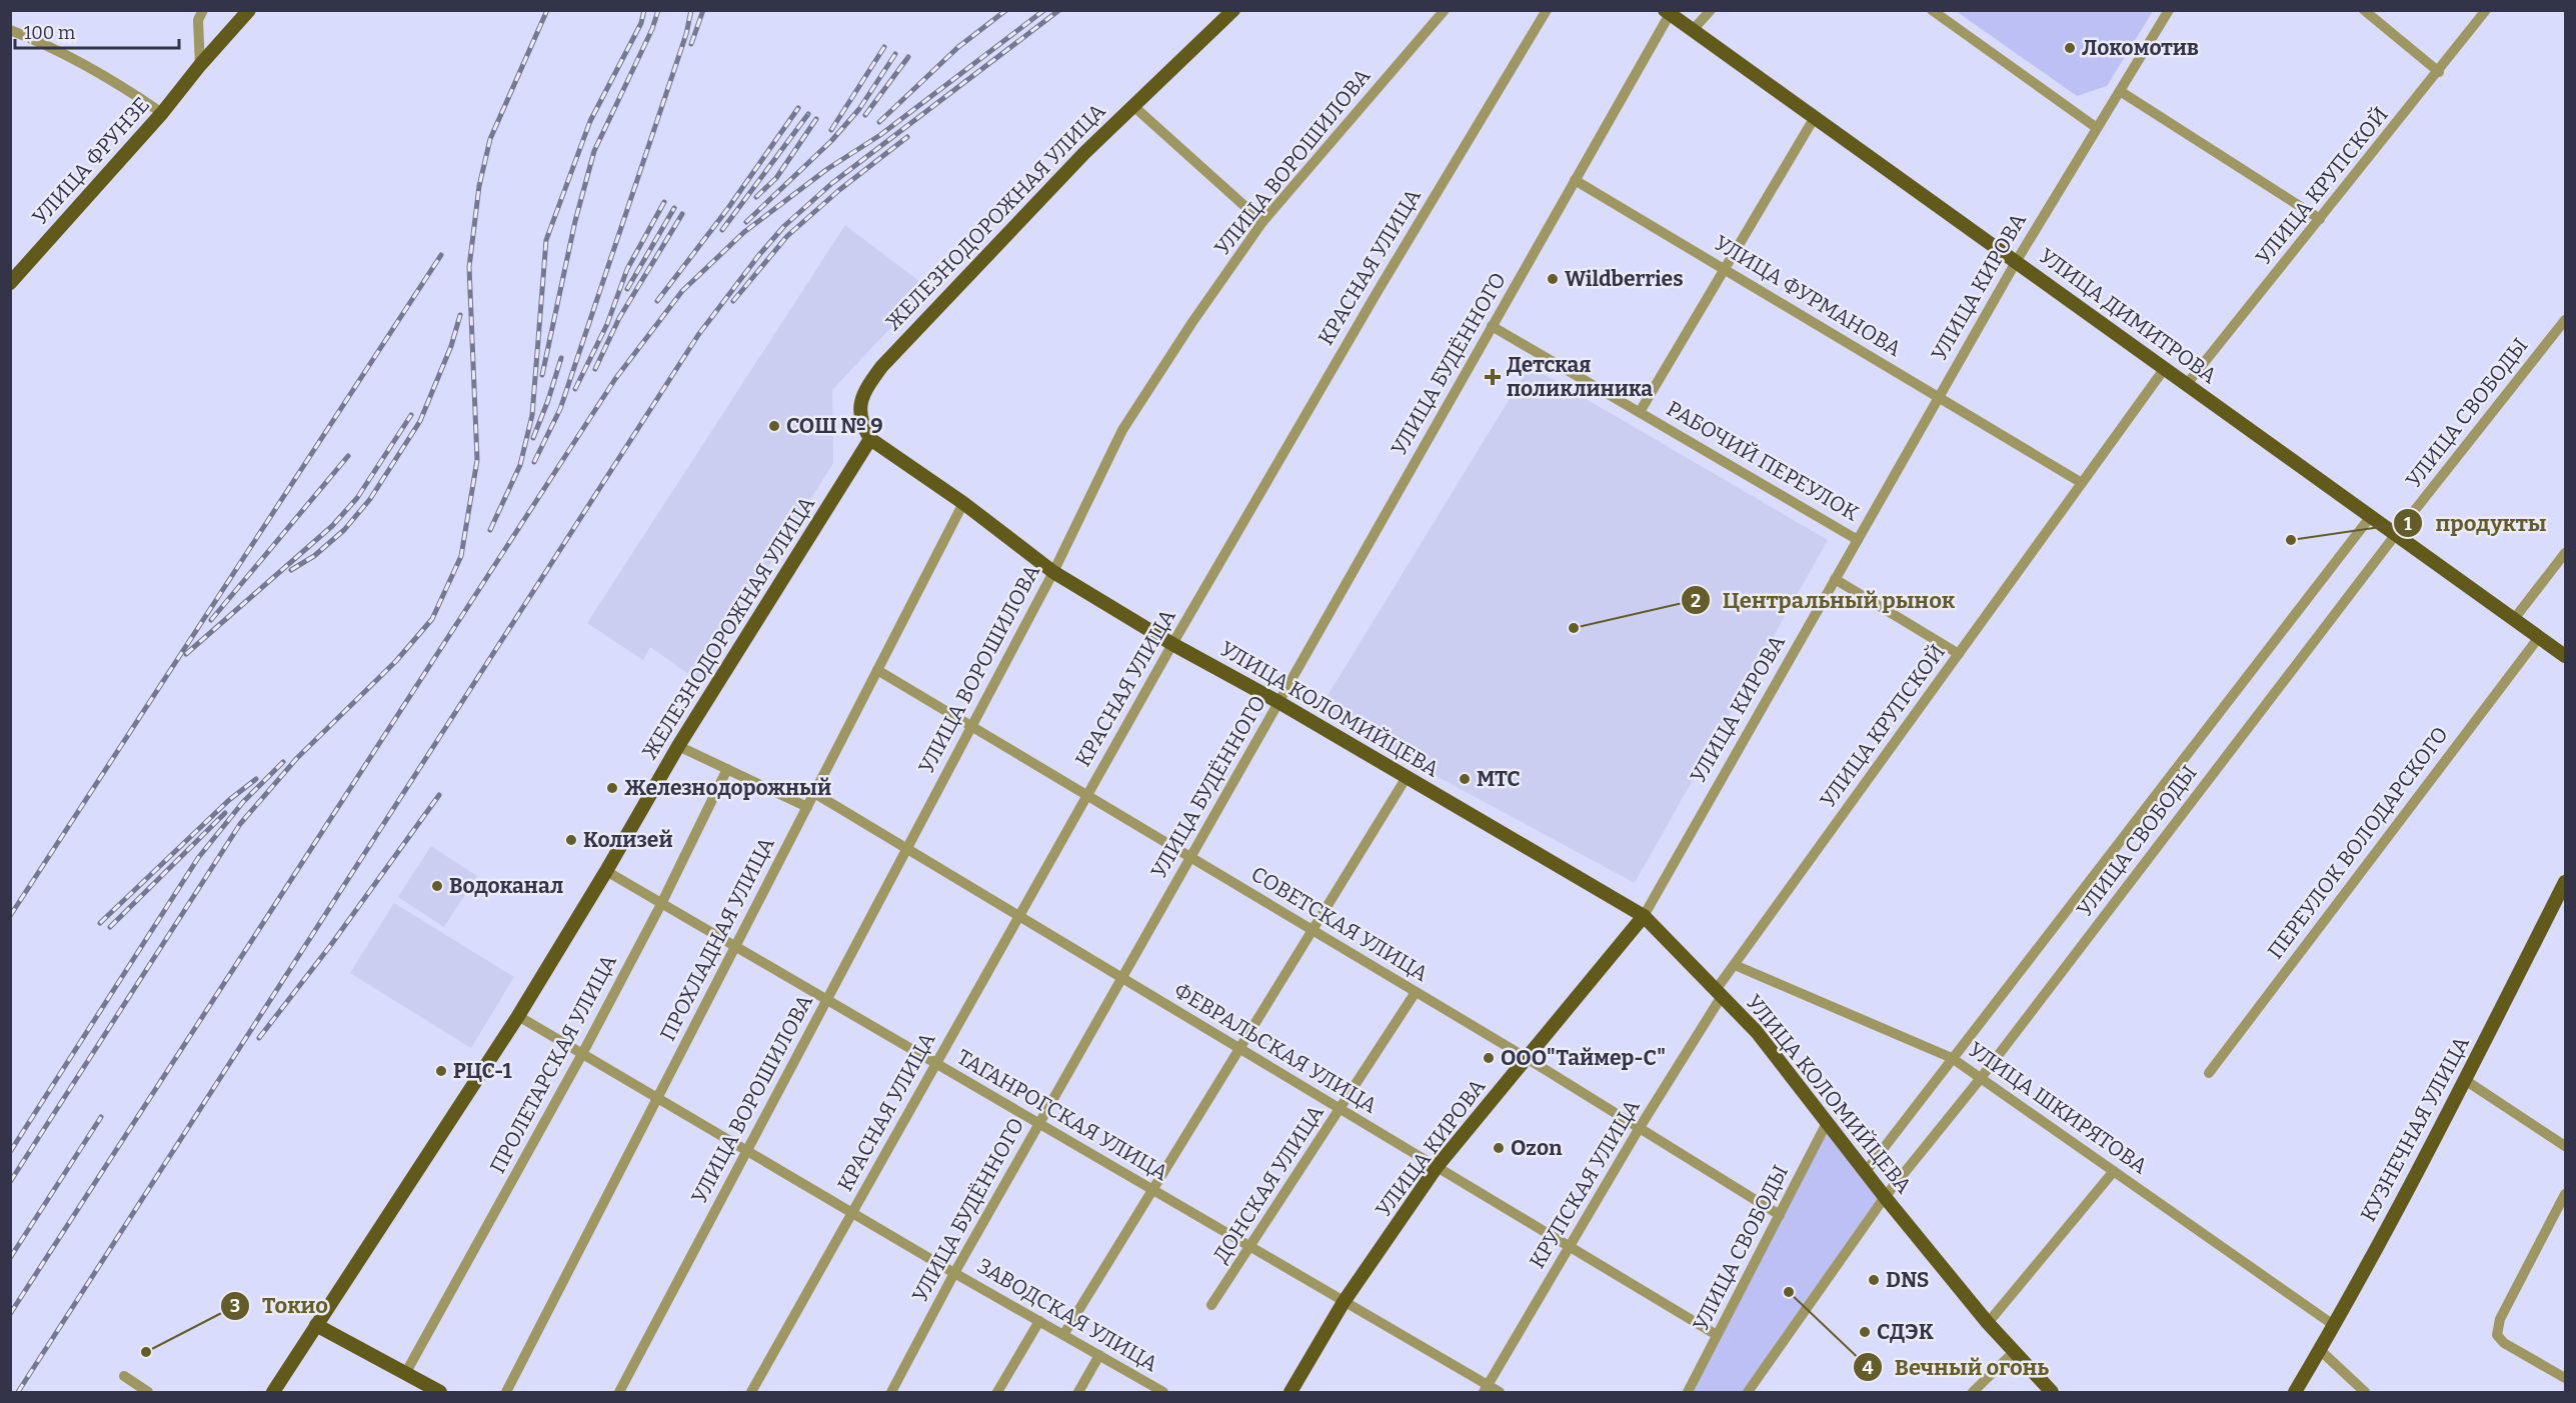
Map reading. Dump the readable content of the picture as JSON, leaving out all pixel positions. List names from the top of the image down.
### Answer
{
  "streets": {
    "main road": [
      "УЛИЦА ФРУНЗЕ",
      "ЖЕЛЕЗНОДОРОЖНАЯ УЛИЦА",
      "УЛИЦА КИРОВА",
      "УЛИЦА ДИМИТРОВА",
      "УЛИЦА КОЛОМИЙЦЕВА",
      "КУЗНЕЧНАЯ УЛИЦА"
    ],
    "street": [
      "УЛИЦА ВОРОШИЛОВА",
      "УЛИЦА КРУПСКОЙ",
      "КРАСНАЯ УЛИЦА",
      "УЛИЦА ФУРМАНОВА",
      "УЛИЦА БУДЁННОГО",
      "УЛИЦА СВОБОДЫ",
      "РАБОЧИЙ ПЕРЕУЛОК",
      "ПЕРЕУЛОК ВОЛОДАРСКОГО",
      "СОВЕТСКАЯ УЛИЦА",
      "ПРОХЛАДНАЯ УЛИЦА",
      "ФЕВРАЛЬСКАЯ УЛИЦА",
      "ПРОЛЕТАРСКАЯ УЛИЦА",
      "УЛИЦА ШКИРЯТОВА",
      "ТАГАНРОГСКАЯ УЛИЦА",
      "ДОНСКАЯ УЛИЦА",
      "КРУПСКАЯ УЛИЦА",
      "ЗАВОДСКАЯ УЛИЦА"
    ]
  },
  "crossings": [
    ["УЛИЦА ВОРОШИЛОВА", "УЛИЦА КОЛОМИЙЦЕВА"],
    ["УЛИЦА ВОРОШИЛОВА", "СОВЕТСКАЯ УЛИЦА"],
    ["УЛИЦА ВОРОШИЛОВА", "ФЕВРАЛЬСКАЯ УЛИЦА"],
    ["УЛИЦА ВОРОШИЛОВА", "ТАГАНРОГСКАЯ УЛИЦА"],
    ["УЛИЦА ВОРОШИЛОВА", "ЗАВОДСКАЯ УЛИЦА"],
    ["УЛИЦА КРУПСКОЙ", "УЛИЦА ФУРМАНОВА"],
    ["УЛИЦА КРУПСКОЙ", "УЛИЦА ДИМИТРОВА"],
    ["УЛИЦА КРУПСКОЙ", "УЛИЦА КОЛОМИЙЦЕВА"],
    ["УЛИЦА КРУПСКОЙ", "УЛИЦА ШКИРЯТОВА"],
    ["УЛИЦА КРУПСКОЙ", "КРУПСКАЯ УЛИЦА"],
    ["ЖЕЛЕЗНОДОРОЖНАЯ УЛИЦА", "УЛИЦА КОЛОМИЙЦЕВА"],
    ["ЖЕЛЕЗНОДОРОЖНАЯ УЛИЦА", "ТАГАНРОГСКАЯ УЛИЦА"],
    ["ЖЕЛЕЗНОДОРОЖНАЯ УЛИЦА", "ЗАВОДСКАЯ УЛИЦА"],
    ["КРАСНАЯ УЛИЦА", "УЛИЦА КОЛОМИЙЦЕВА"],
    ["КРАСНАЯ УЛИЦА", "СОВЕТСКАЯ УЛИЦА"],
    ["КРАСНАЯ УЛИЦА", "ФЕВРАЛЬСКАЯ УЛИЦА"],
    ["КРАСНАЯ УЛИЦА", "ТАГАНРОГСКАЯ УЛИЦА"],
    ["КРАСНАЯ УЛИЦА", "ЗАВОДСКАЯ УЛИЦА"],
    ["УЛИЦА КИРОВА", "УЛИЦА ФУРМАНОВА"],
    ["УЛИЦА КИРОВА", "УЛИЦА ДИМИТРОВА"],
    ["УЛИЦА КИРОВА", "РАБОЧИЙ ПЕРЕУЛОК"],
    ["УЛИЦА КИРОВА", "УЛИЦА КОЛОМИЙЦЕВА"],
    ["УЛИЦА КИРОВА", "СОВЕТСКАЯ УЛИЦА"],
    ["УЛИЦА КИРОВА", "ФЕВРАЛЬСКАЯ УЛИЦА"],
    ["УЛИЦА КИРОВА", "ТАГАНРОГСКАЯ УЛИЦА"],
    ["УЛИЦА ФУРМАНОВА", "УЛИЦА БУДЁННОГО"],
    ["УЛИЦА ДИМИТРОВА", "УЛИЦА БУДЁННОГО"],
    ["УЛИЦА ДИМИТРОВА", "УЛИЦА СВОБОДЫ"],
    ["УЛИЦА ДИМИТРОВА", "ПЕРЕУЛОК ВОЛОДАРСКОГО"],
    ["УЛИЦА БУДЁННОГО", "РАБОЧИЙ ПЕРЕУЛОК"],
    ["УЛИЦА БУДЁННОГО", "УЛИЦА КОЛОМИЙЦЕВА"],
    ["УЛИЦА БУДЁННОГО", "СОВЕТСКАЯ УЛИЦА"],
    ["УЛИЦА БУДЁННОГО", "ФЕВРАЛЬСКАЯ УЛИЦА"],
    ["УЛИЦА БУДЁННОГО", "ТАГАНРОГСКАЯ УЛИЦА"],
    ["УЛИЦА БУДЁННОГО", "ЗАВОДСКАЯ УЛИЦА"],
    ["УЛИЦА СВОБОДЫ", "УЛИЦА КОЛОМИЙЦЕВА"],
    ["УЛИЦА СВОБОДЫ", "СОВЕТСКАЯ УЛИЦА"],
    ["УЛИЦА СВОБОДЫ", "ФЕВРАЛЬСКАЯ УЛИЦА"],
    ["УЛИЦА СВОБОДЫ", "УЛИЦА ШКИРЯТОВА"],
    ["УЛИЦА КОЛОМИЙЦЕВА", "ПРОХЛАДНАЯ УЛИЦА"],
    ["УЛИЦА КОЛОМИЙЦЕВА", "КРУПСКАЯ УЛИЦА"],
    ["СОВЕТСКАЯ УЛИЦА", "ПРОХЛАДНАЯ УЛИЦА"],
    ["СОВЕТСКАЯ УЛИЦА", "ДОНСКАЯ УЛИЦА"],
    ["СОВЕТСКАЯ УЛИЦА", "КРУПСКАЯ УЛИЦА"],
    ["ПРОХЛАДНАЯ УЛИЦА", "ФЕВРАЛЬСКАЯ УЛИЦА"],
    ["ПРОХЛАДНАЯ УЛИЦА", "ТАГАНРОГСКАЯ УЛИЦА"],
    ["ПРОХЛАДНАЯ УЛИЦА", "ЗАВОДСКАЯ УЛИЦА"],
    ["ФЕВРАЛЬСКАЯ УЛИЦА", "ДОНСКАЯ УЛИЦА"],
    ["ФЕВРАЛЬСКАЯ УЛИЦА", "КРУПСКАЯ УЛИЦА"],
    ["ПРОЛЕТАРСКАЯ УЛИЦА", "ТАГАНРОГСКАЯ УЛИЦА"],
    ["ПРОЛЕТАРСКАЯ УЛИЦА", "ЗАВОДСКАЯ УЛИЦА"],
    ["УЛИЦА ШКИРЯТОВА", "КУЗНЕЧНАЯ УЛИЦА"],
    ["ТАГАНРОГСКАЯ УЛИЦА", "ДОНСКАЯ УЛИЦА"],
    ["ТАГАНРОГСКАЯ УЛИЦА", "КРУПСКАЯ УЛИЦА"]
  ],
  "places": {
    "other": [
      "Локомотив",
      "Wildberries",
      "СОШ № 9",
      "продукты",
      "Центральный рынок",
      "МТС",
      "Железнодорожный",
      "Колизей",
      "Водоканал",
      "ООО\"Таймер-С\"",
      "РЦС-1",
      "Ozon",
      "DNS",
      "Вечный огонь",
      "СДЭК",
      "Токио"
    ],
    "health": ["Детская поликлиника"]
  },
  "scale_bar": "100 m"
}
